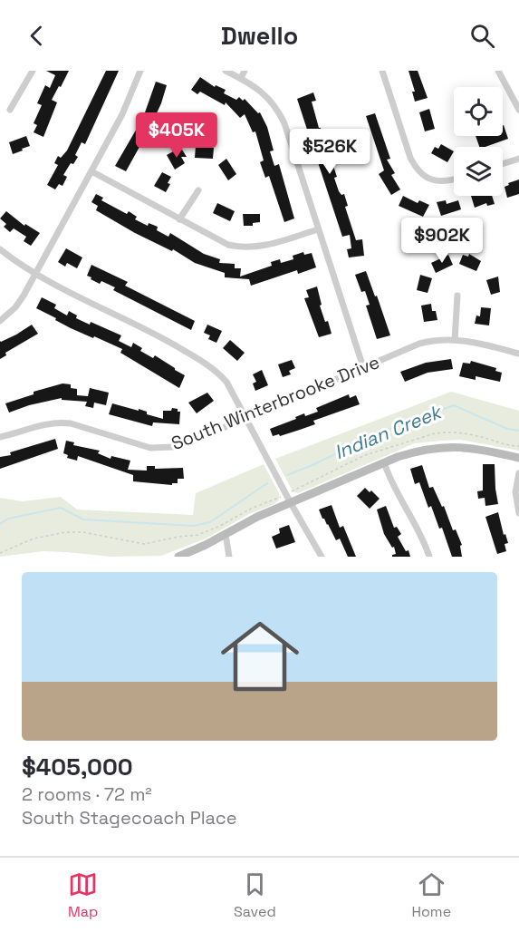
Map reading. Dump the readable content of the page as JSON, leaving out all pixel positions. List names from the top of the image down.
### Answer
{
  "streets": {
    "street": ["South Winterbrooke Drive"]
  },
  "water": ["Indian Creek"],
  "page": {
    "header": "Dwello",
    "price": ["$405K", "$526K", "$902K"],
    "list": [
      {
        "name": "$405,000",
        "note": "2 rooms · 72 m² · South Stagecoach Place"
      }
    ],
    "tabs": ["Map", "Saved", "Home"]
  }
}
